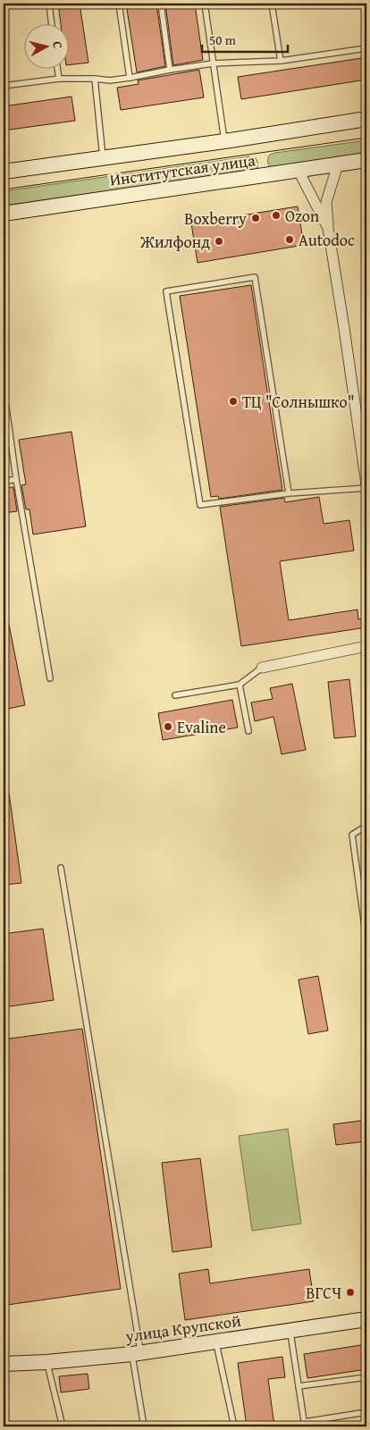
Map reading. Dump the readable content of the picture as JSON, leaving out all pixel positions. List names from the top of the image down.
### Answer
{
  "streets": {
    "main road": ["Институтская улица", "улица Крупской"]
  },
  "places": [
    "Ozon",
    "Boxberry",
    "Autodoc",
    "Жилфонд",
    "ТЦ \"Солнышко\"",
    "Evaline",
    "ВГСЧ"
  ],
  "scale_bar": "50 m",
  "north": "right"
}
